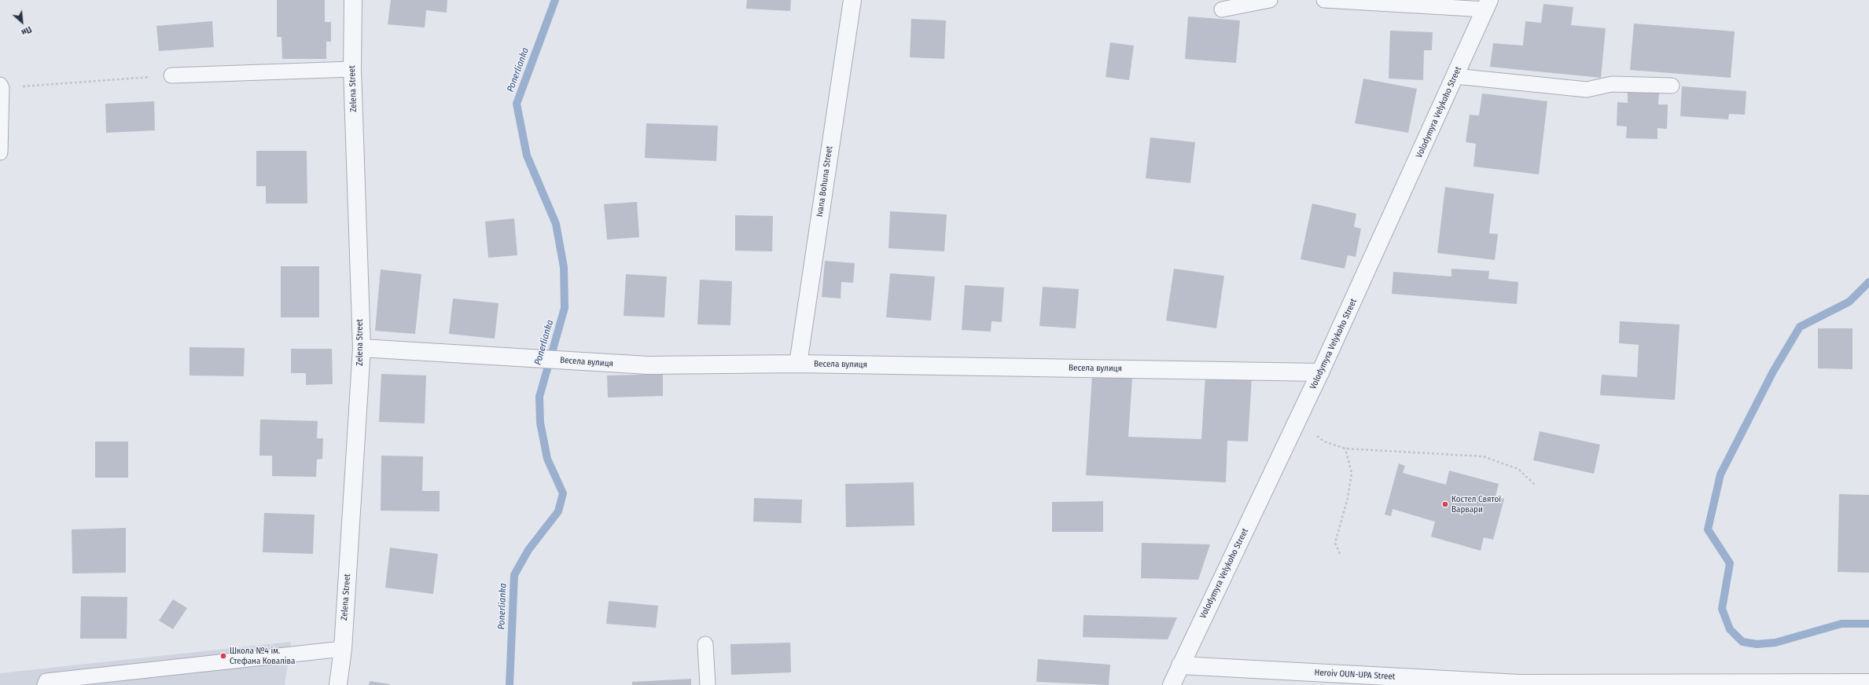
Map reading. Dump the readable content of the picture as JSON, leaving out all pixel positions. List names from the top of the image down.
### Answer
{
  "streets": {
    "street": [
      "Zelena Street",
      "Volodymyra Velykoho Street",
      "Ivana Bohuna Street",
      "Весела вулиця",
      "Heroiv OUN-UPA Street"
    ]
  },
  "crossings": [
    ["Zelena Street", "Весела вулиця"],
    ["Volodymyra Velykoho Street", "Весела вулиця"],
    ["Volodymyra Velykoho Street", "Heroiv OUN-UPA Street"],
    ["Ivana Bohuna Street", "Весела вулиця"]
  ],
  "water": ["Ponerlianka"],
  "places": ["Костел Святої Варвари", "Школа №4 ім. Стефана Коваліва"],
  "north": "bottom right"
}
